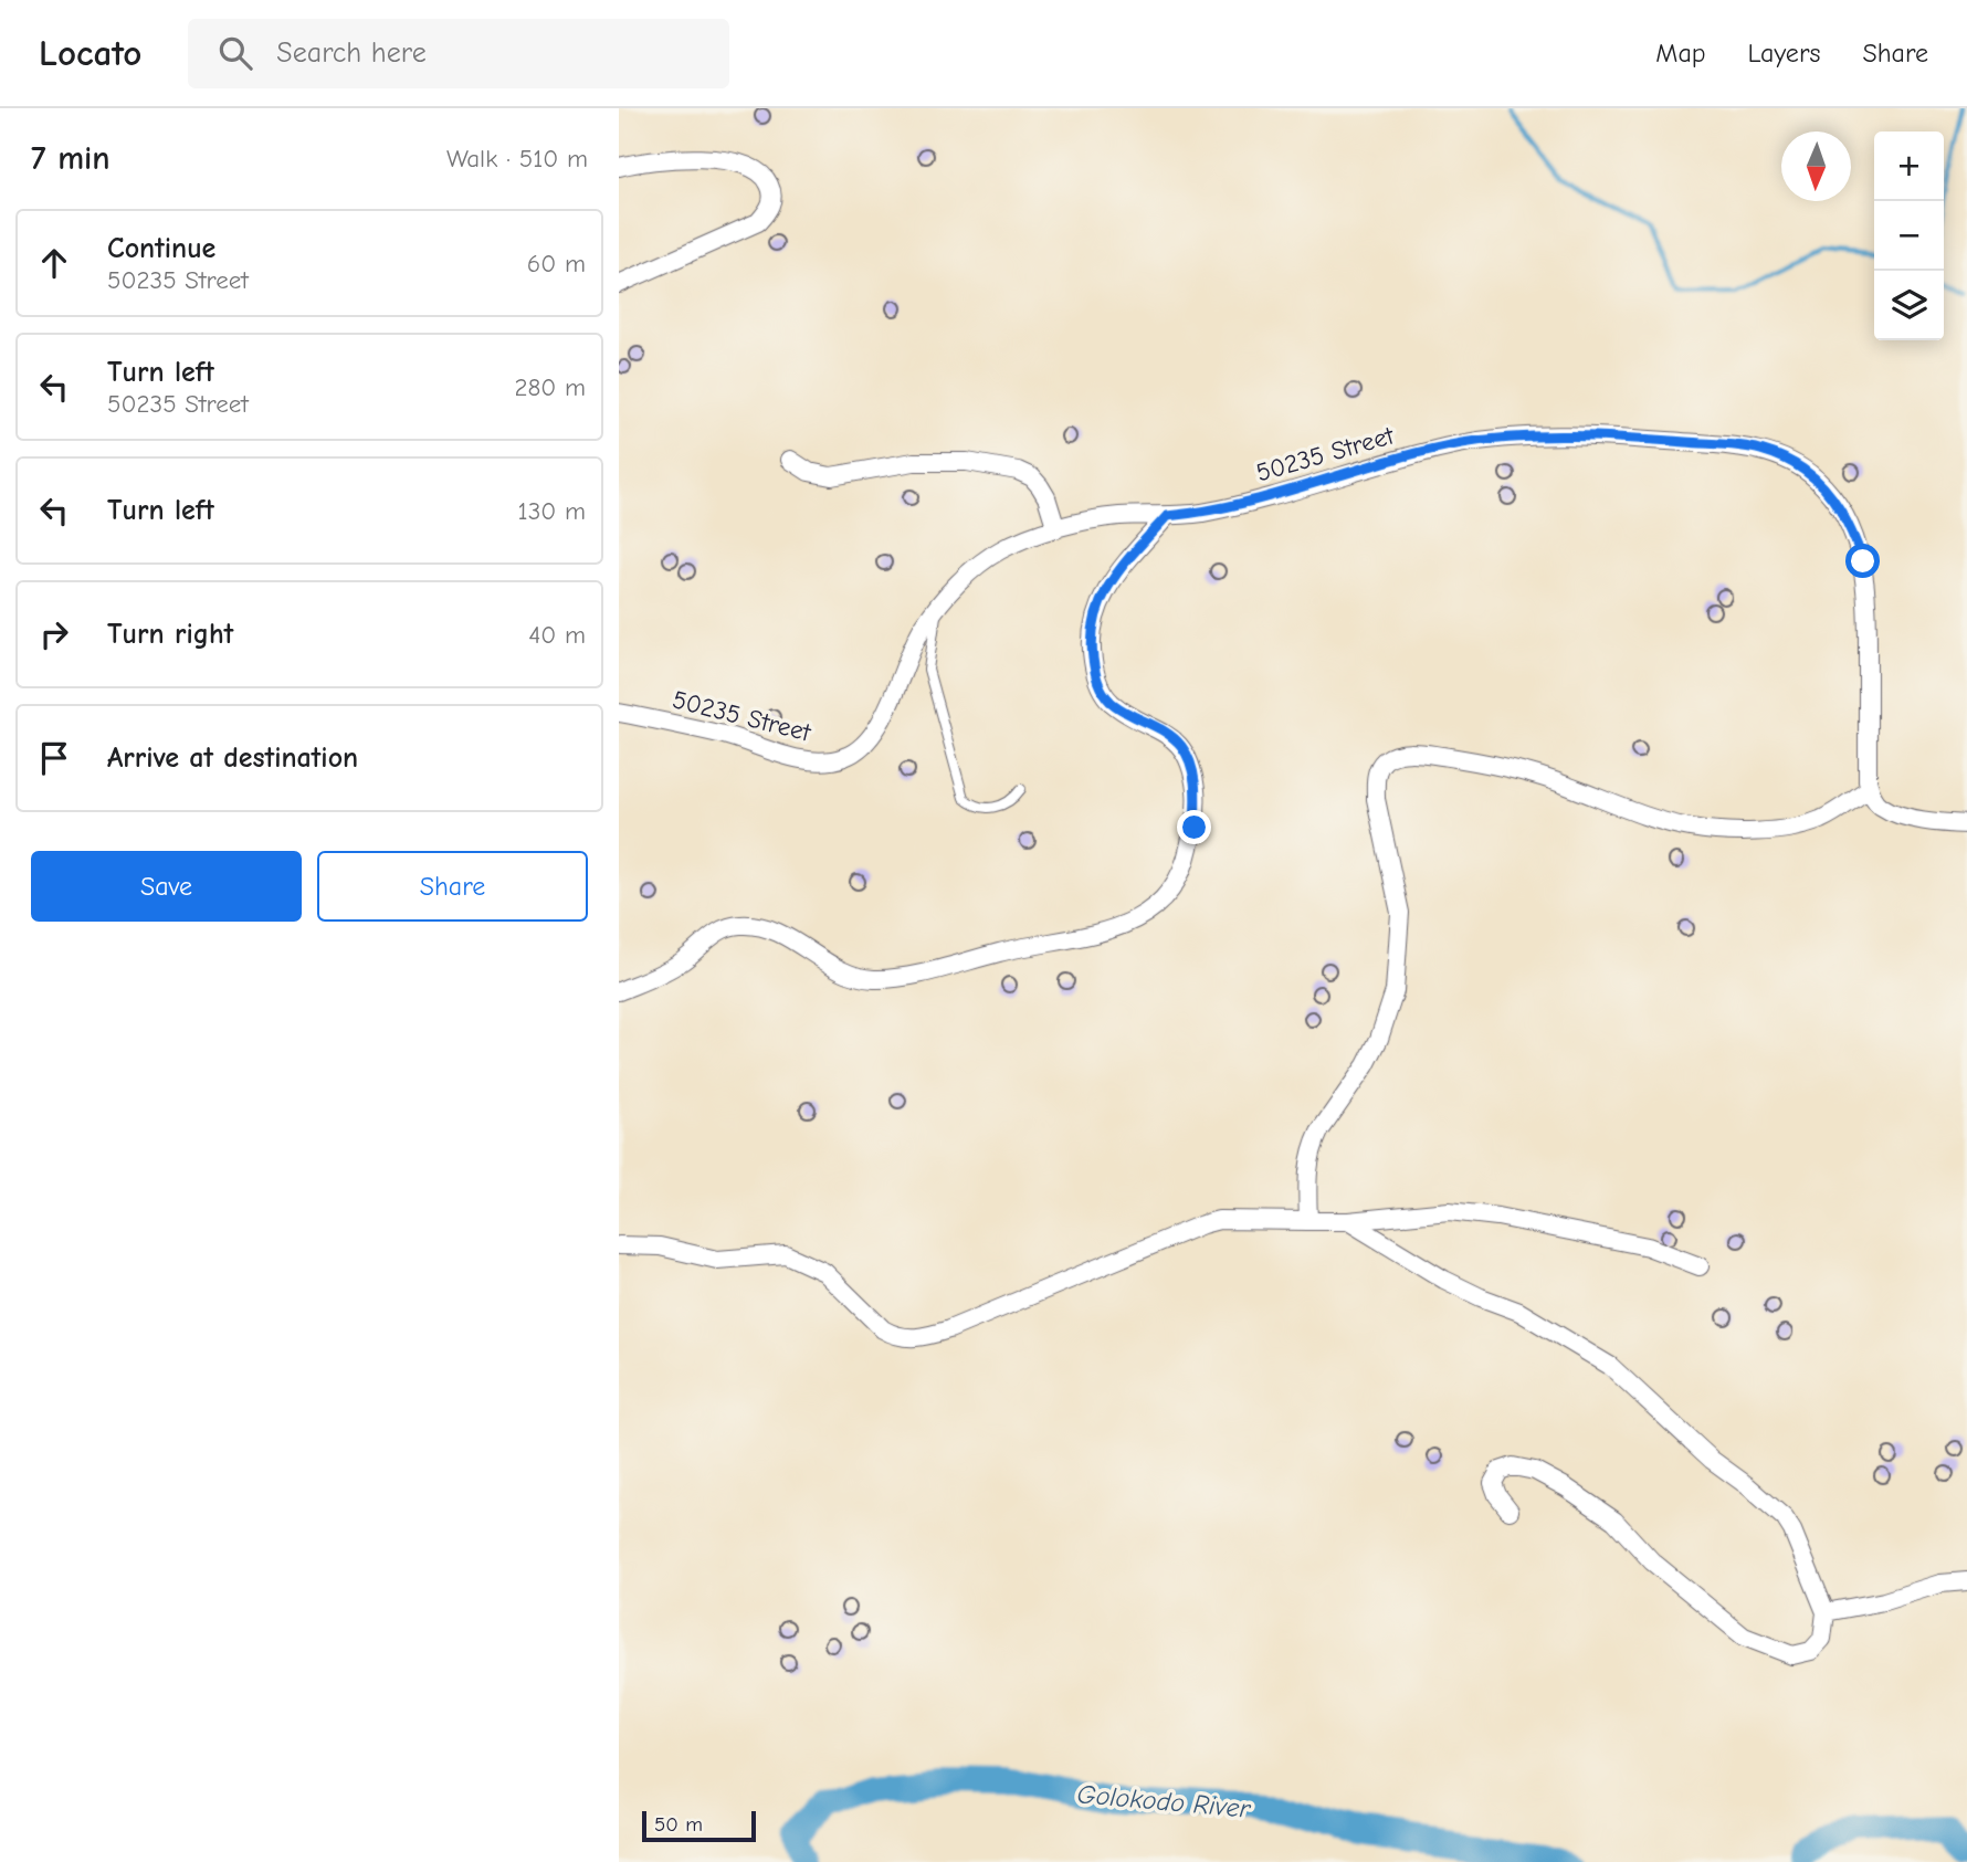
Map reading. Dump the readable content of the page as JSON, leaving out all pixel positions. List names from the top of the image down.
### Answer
{
  "streets": {
    "street": ["50235 Street"]
  },
  "water": ["Golokodo River"],
  "scale_bar": "50 m",
  "north": "bottom",
  "page": {
    "header": "Locato",
    "search": "Search here",
    "nav": ["Map", "Layers", "Share"],
    "heading": ["7 min", "Walk · 510 m"],
    "map_buttons": ["+", "−"],
    "list": [
      ["Continue", "50235 Street", "60 m"],
      ["Turn left", "50235 Street", "280 m"],
      ["Turn left", "130 m"],
      ["Turn right", "40 m"],
      "Arrive at destination"
    ],
    "buttons": ["Save", "Share"],
    "scale": "50 m"
  }
}
